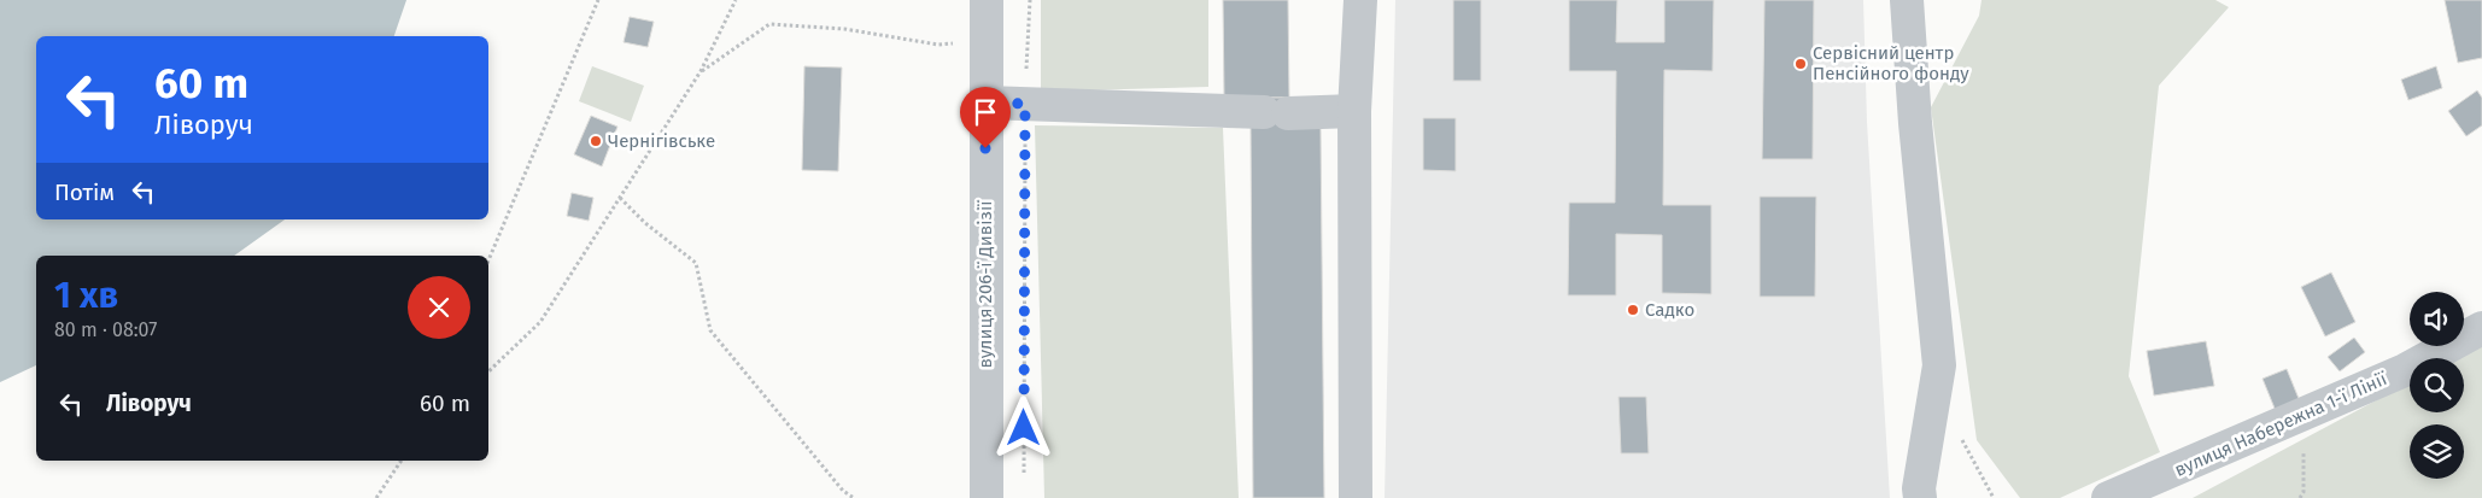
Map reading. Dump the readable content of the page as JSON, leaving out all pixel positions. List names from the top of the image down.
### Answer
{
  "streets": {
    "street": ["вулиця 206-ї Дивізії", "вулиця Набережна 1-ї Лінії"]
  },
  "places": ["Сервісний центр Пенсійного фонду", "Чернігівське", "Садко"],
  "page": {
    "turn": ["60 m", "Ліворуч"],
    "then": "Потім",
    "heading": ["1 хв", "80 m · 08:07"],
    "list": [
      {
        "name": "Ліворуч",
        "value": "60 m"
      }
    ]
  }
}
